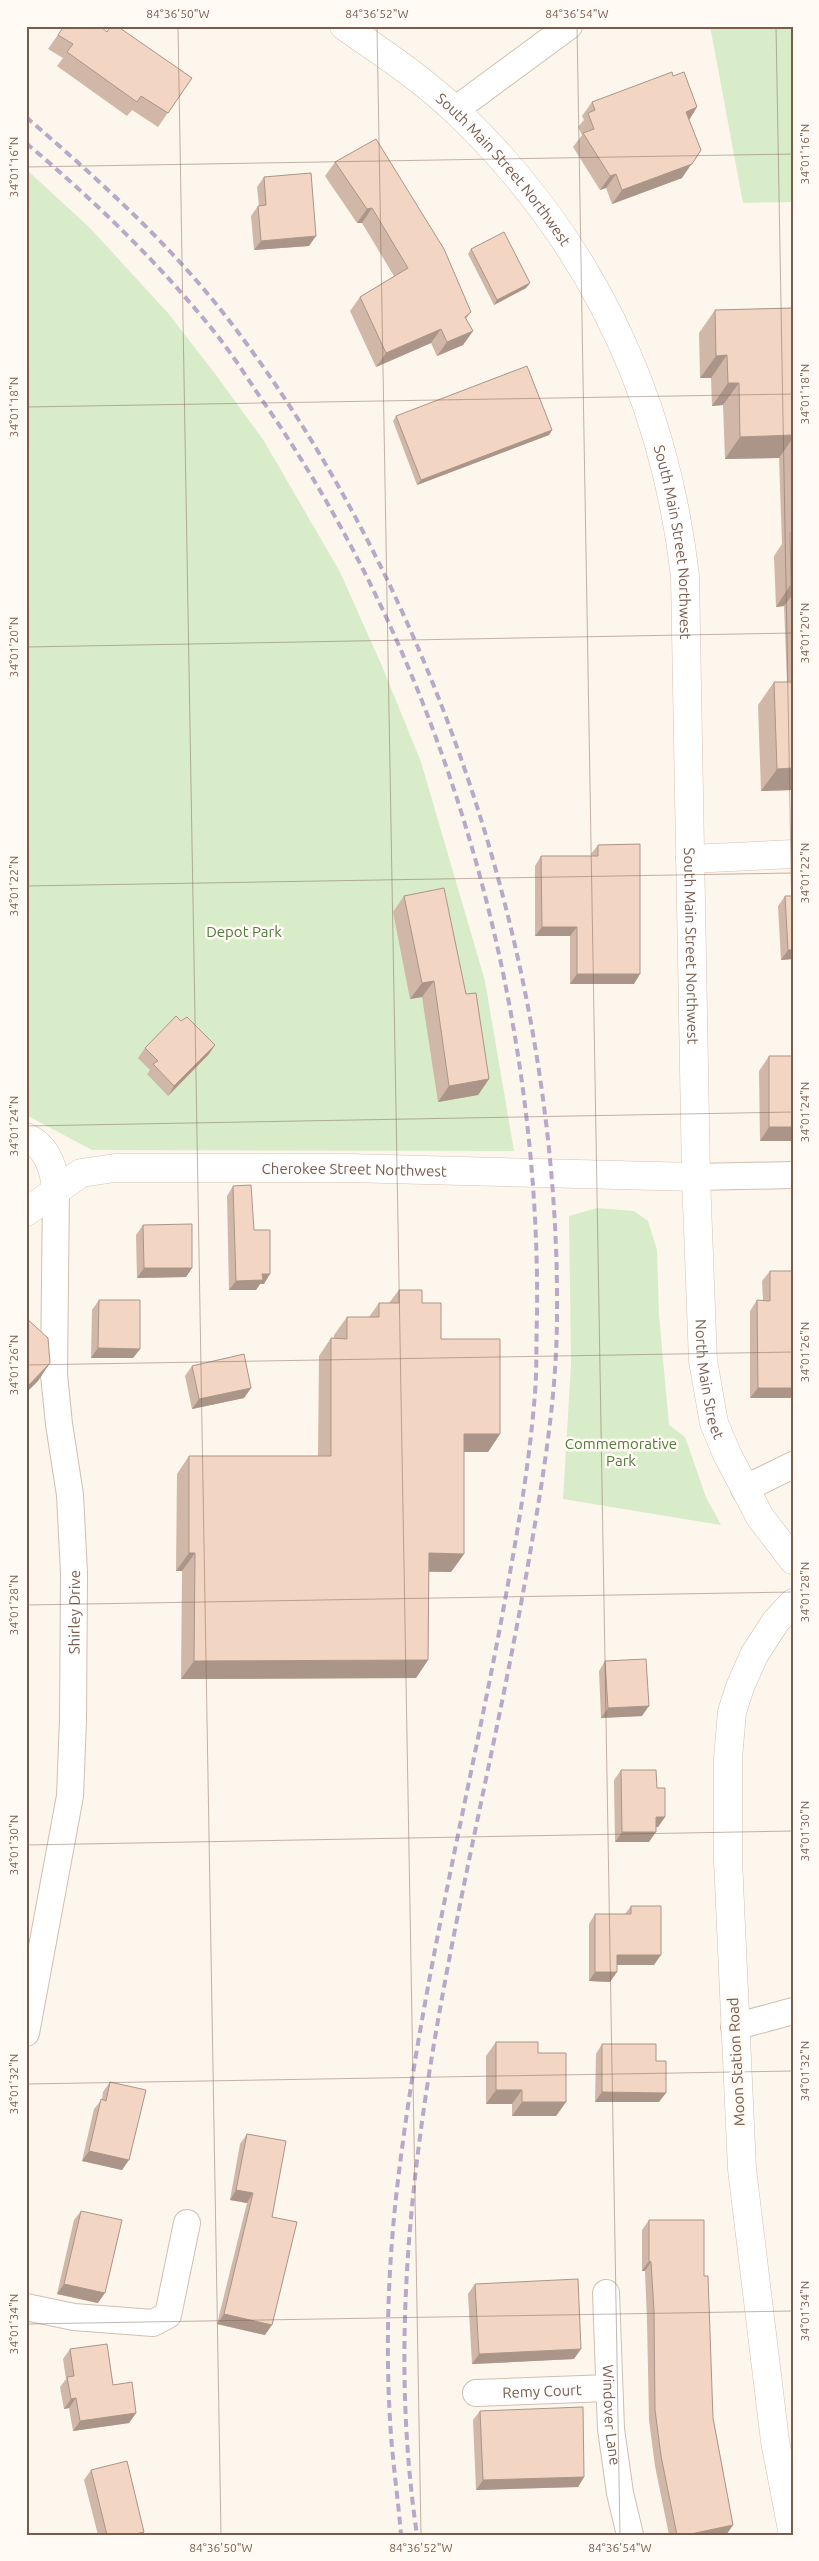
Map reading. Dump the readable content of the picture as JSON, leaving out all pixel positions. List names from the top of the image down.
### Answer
{
  "streets": {
    "main road": [
      "South Main Street Northwest",
      "Cherokee Street Northwest",
      "North Main Street",
      "Moon Station Road"
    ],
    "street": ["Shirley Drive", "Remy Court", "Windover Lane"]
  },
  "crossings": [
    ["South Main Street Northwest", "Cherokee Street Northwest"],
    ["South Main Street Northwest", "North Main Street"],
    ["Cherokee Street Northwest", "North Main Street"],
    ["Cherokee Street Northwest", "Shirley Drive"],
    ["Remy Court", "Windover Lane"]
  ],
  "parks": ["Depot Park", "Commemorative Park"],
  "coordinates": [
    "84°36'50\"W",
    "84°36'52\"W",
    "84°36'54\"W",
    "34°01'16\"N",
    "34°01'18\"N",
    "34°01'20\"N",
    "34°01'22\"N",
    "34°01'24\"N",
    "34°01'26\"N",
    "34°01'28\"N",
    "34°01'30\"N",
    "34°01'32\"N",
    "34°01'34\"N"
  ]
}
